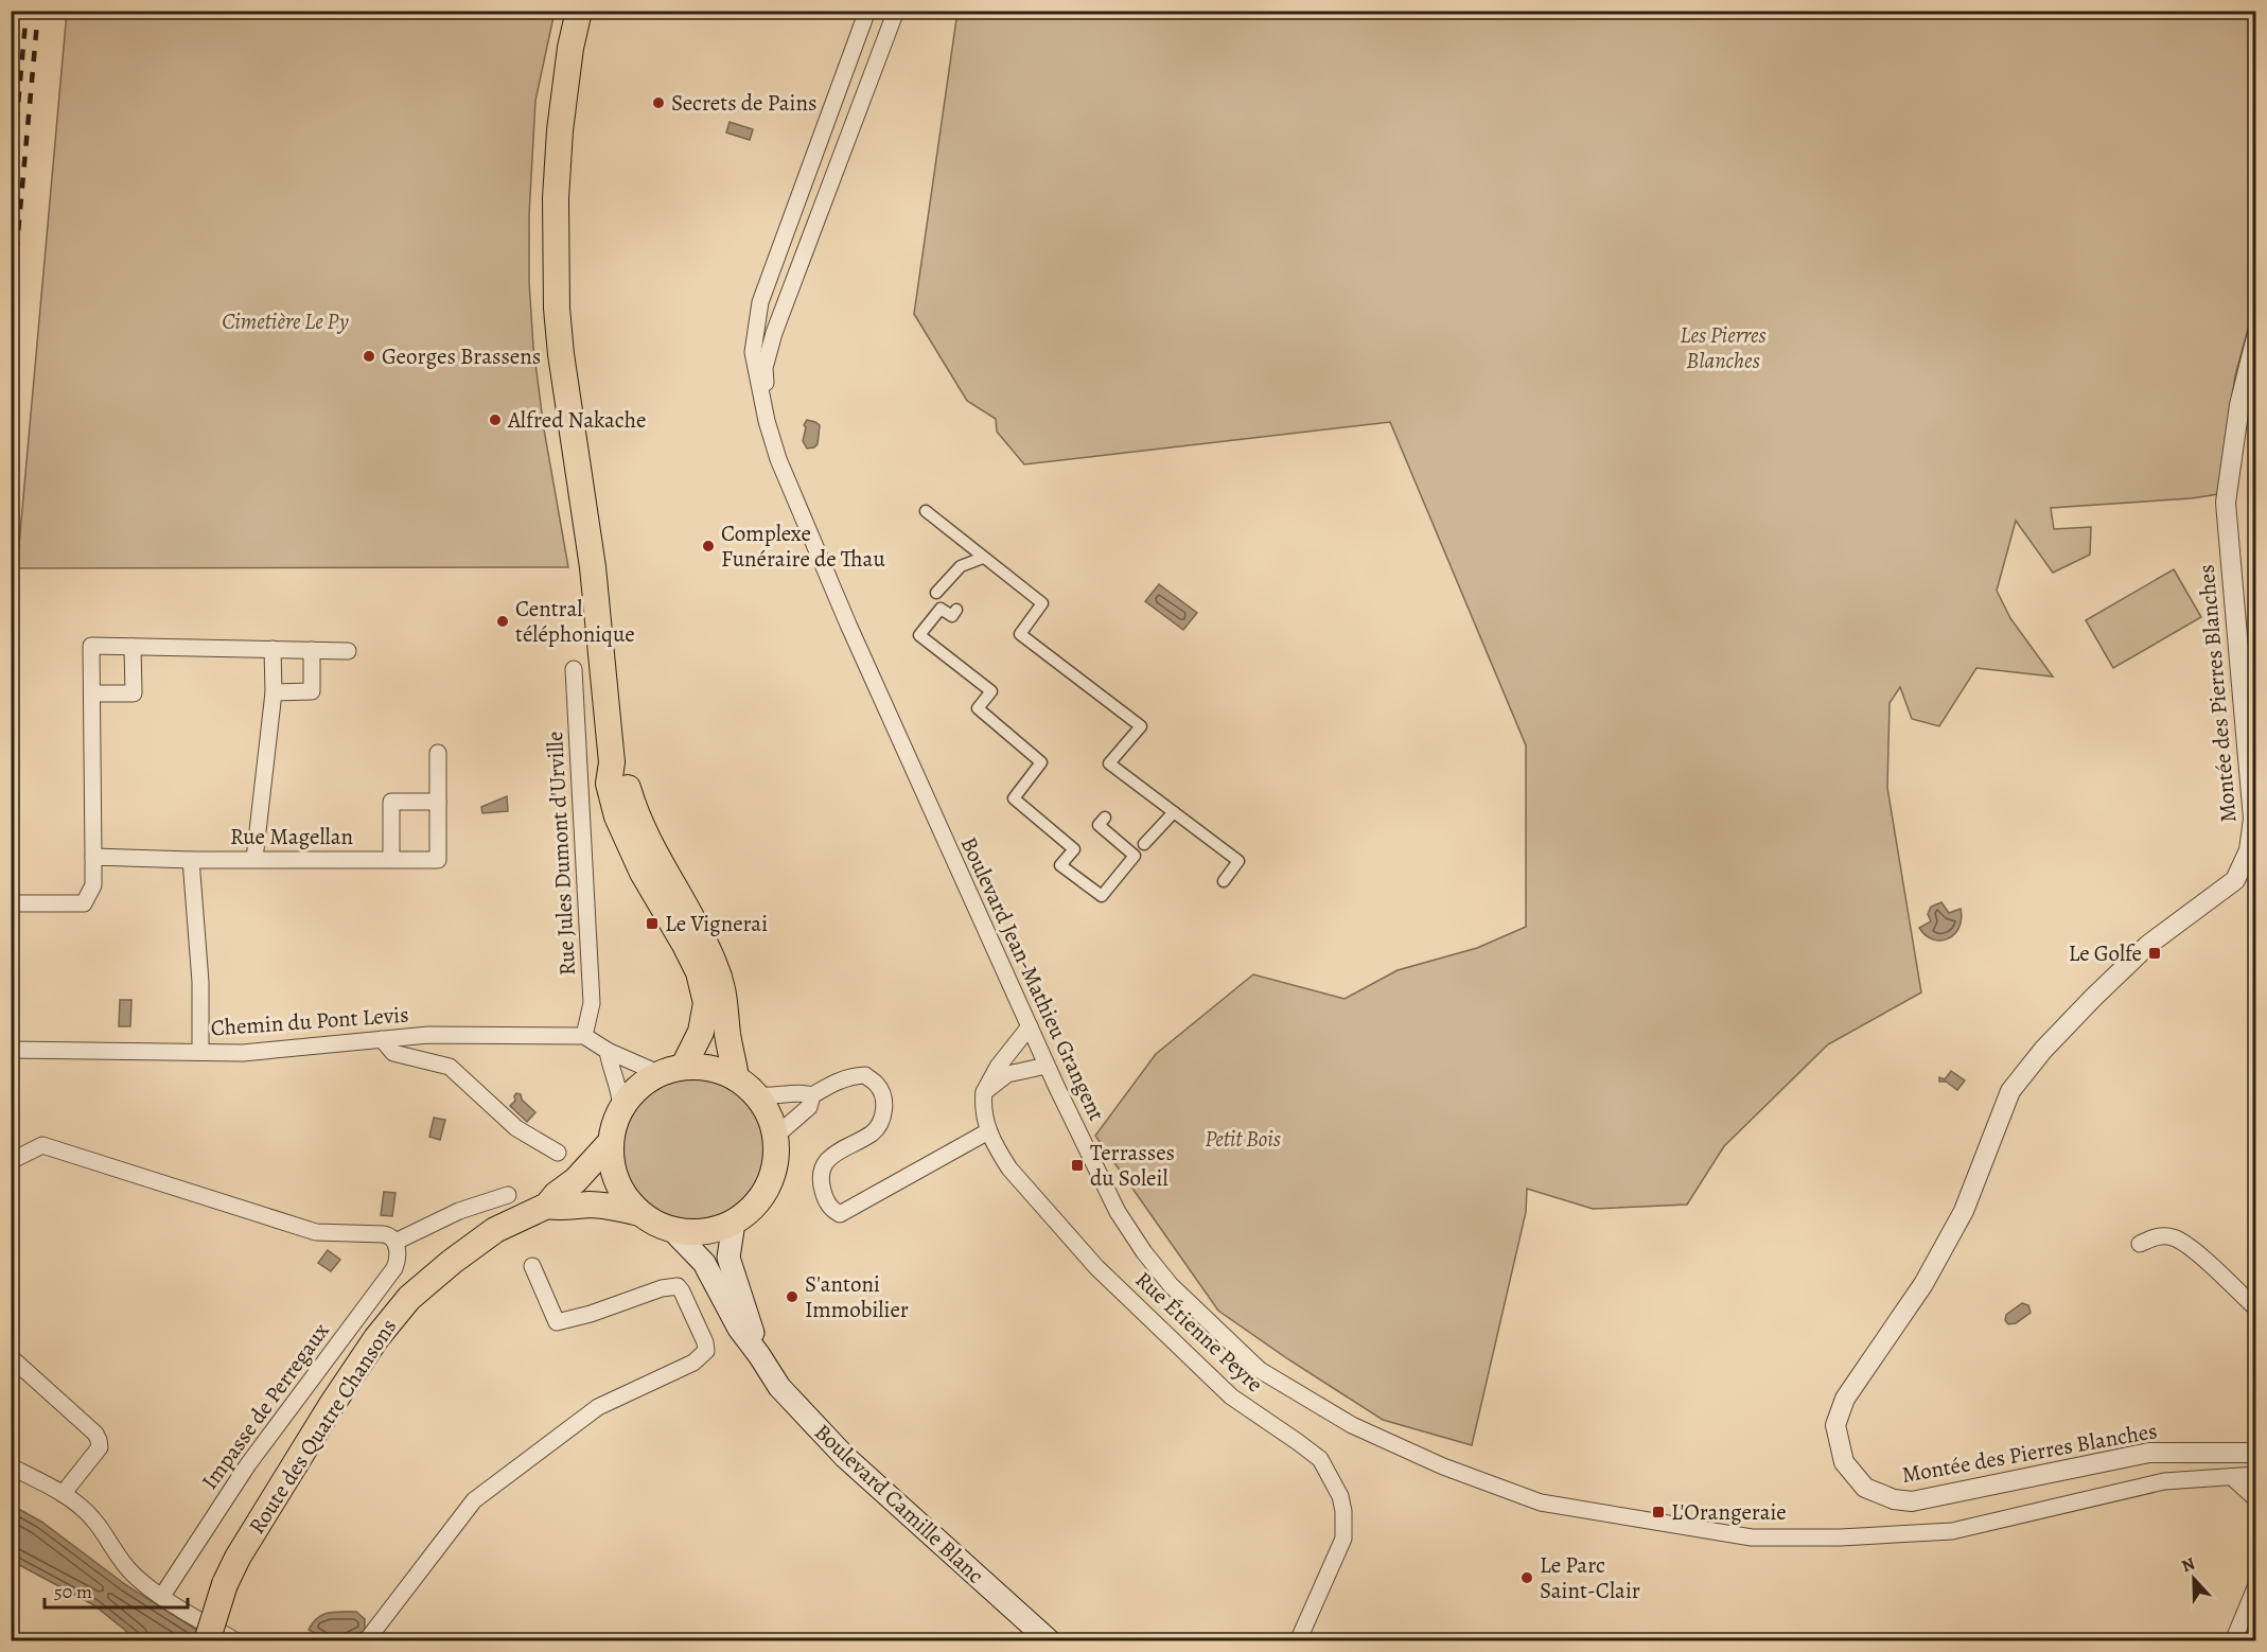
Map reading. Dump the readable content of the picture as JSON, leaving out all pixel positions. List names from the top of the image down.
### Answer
{
  "streets": {
    "main road": ["Route des Quatre Chansons", "Boulevard Camille Blanc"],
    "street": [
      "Montée des Pierres Blanches",
      "Rue Magellan",
      "Rue Jules Dumont d'Urville",
      "Boulevard Jean-Mathieu Grangent",
      "Chemin du Pont Levis",
      "Rue Étienne Peyre",
      "Impasse de Perregaux"
    ]
  },
  "crossings": [
    ["Rue Jules Dumont d'Urville", "Chemin du Pont Levis"],
    ["Route des Quatre Chansons", "Boulevard Camille Blanc"]
  ],
  "parks": ["Cimetière Le Py", "Les Pierres Blanches", "Petit Bois"],
  "places": {
    "other": [
      "Secrets de Pains",
      "Georges Brassens",
      "Alfred Nakache",
      "Complexe Funéraire de Thau",
      "Central téléphonique",
      "S'antoni Immobilier",
      "Le Parc Saint-Clair"
    ],
    "transit": [
      "Le Vignerai",
      "Le Golfe",
      "Terrasses du Soleil",
      "L'Orangeraie"
    ]
  },
  "scale_bar": "50 m",
  "north": "top"
}
